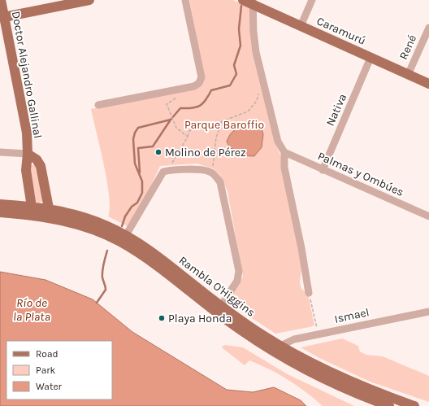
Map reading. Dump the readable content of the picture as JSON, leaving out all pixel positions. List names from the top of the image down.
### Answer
{
  "streets": {
    "main road": ["Caramurú", "Doctor Alejandro Gallinal", "Rambla O'Higgins"],
    "street": [
      "René",
      "Nativa",
      "Palmas y Ombúes",
      "Ismael"
    ]
  },
  "crossings": [
    ["Caramurú", "René"],
    ["Caramurú", "Nativa"],
    ["Doctor Alejandro Gallinal", "Rambla O'Higgins"],
    ["Nativa", "Palmas y Ombúes"],
    ["Rambla O'Higgins", "Ismael"]
  ],
  "water": ["Río de la Plata"],
  "parks": ["Parque Baroffio"],
  "places": ["Molino de Pérez", "Playa Honda"],
  "legend": ["Road", "Park", "Water"]
}
